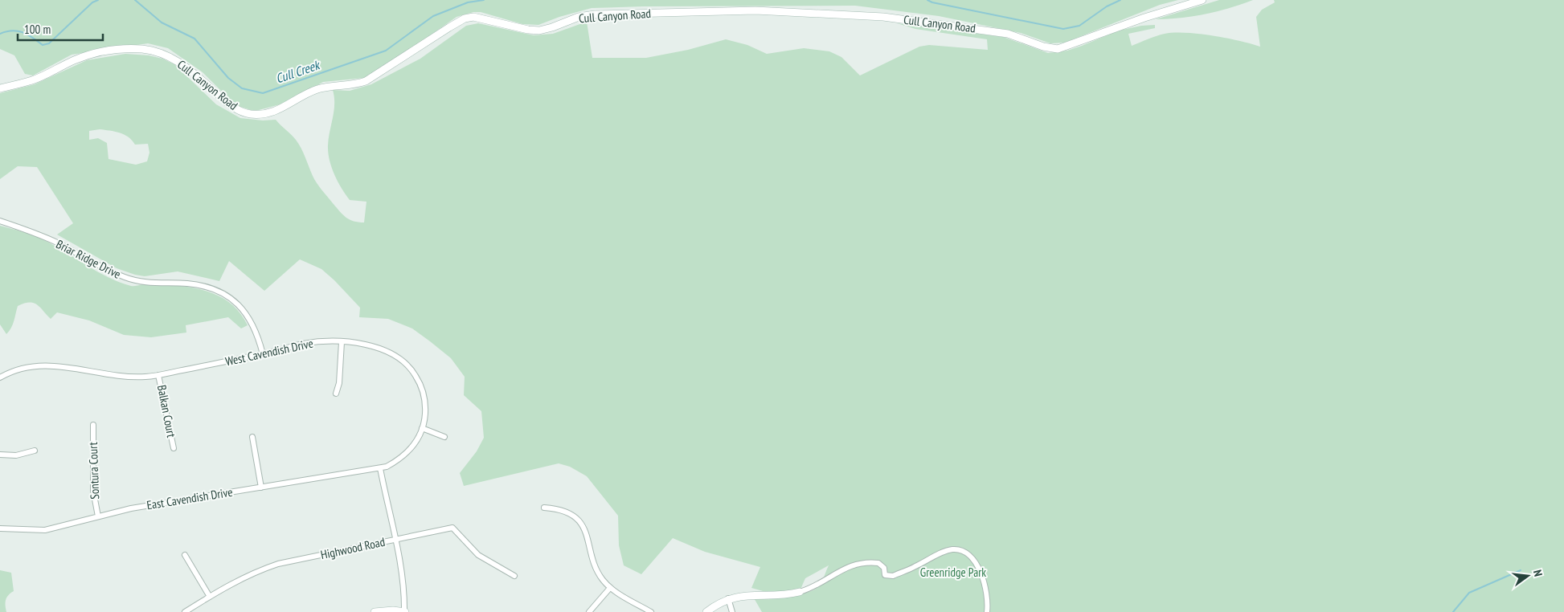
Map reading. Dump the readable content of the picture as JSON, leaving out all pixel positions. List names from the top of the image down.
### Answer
{
  "streets": {
    "street": [
      "Cull Canyon Road",
      "Briar Ridge Drive",
      "West Cavendish Drive",
      "Balkan Court",
      "Sontura Court",
      "East Cavendish Drive",
      "Highwood Road"
    ]
  },
  "crossings": [
    ["Briar Ridge Drive", "West Cavendish Drive"],
    ["West Cavendish Drive", "Balkan Court"],
    ["West Cavendish Drive", "East Cavendish Drive"],
    ["Sontura Court", "East Cavendish Drive"]
  ],
  "water": ["Cull Creek"],
  "parks": ["Greenridge Park"],
  "scale_bar": "100 m",
  "north": "right"
}
